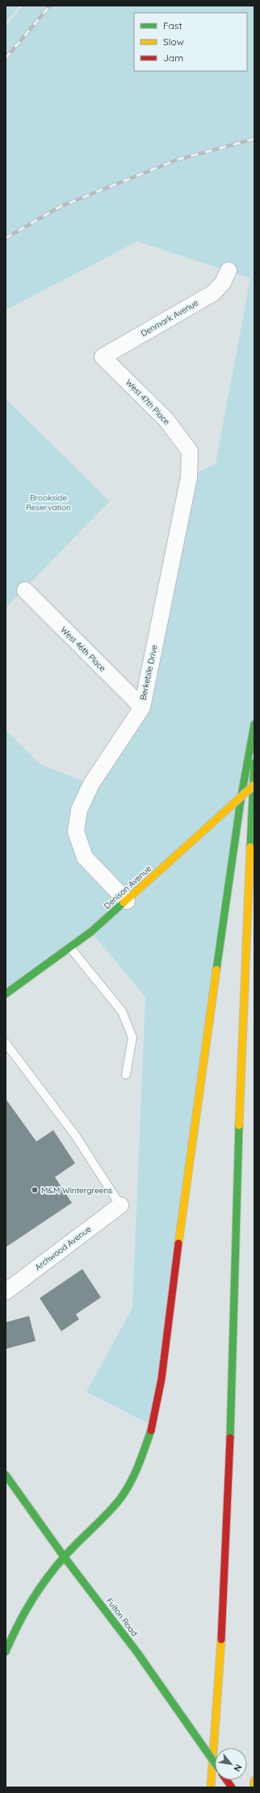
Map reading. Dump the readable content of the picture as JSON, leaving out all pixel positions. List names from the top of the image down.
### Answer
{
  "streets": {
    "main road": ["Denison Avenue", "Fulton Road"],
    "street": [
      "Denmark Avenue",
      "West 47th Place",
      "West 46th Place",
      "Berkebile Drive",
      "Archwood Avenue"
    ]
  },
  "crossings": [
    ["Denmark Avenue", "West 47th Place"],
    ["West 47th Place", "Berkebile Drive"],
    ["West 46th Place", "Berkebile Drive"],
    ["Berkebile Drive", "Denison Avenue"]
  ],
  "parks": ["Brookside Reservation"],
  "places": ["M&M Wintergreens"],
  "legend": ["Fast", "Slow", "Jam"],
  "north": "bottom right"
}
